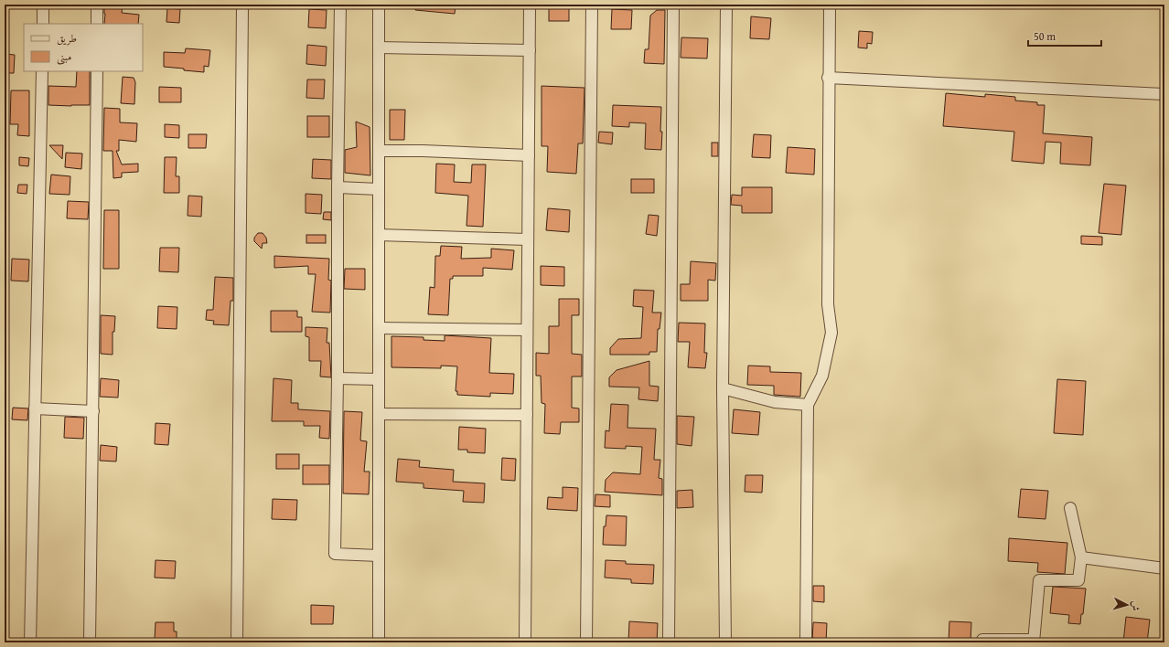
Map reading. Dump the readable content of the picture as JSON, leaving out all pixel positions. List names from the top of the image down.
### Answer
{
  "legend": ["طريق", "مبنى"],
  "scale_bar": "50 m",
  "north": "right"
}
